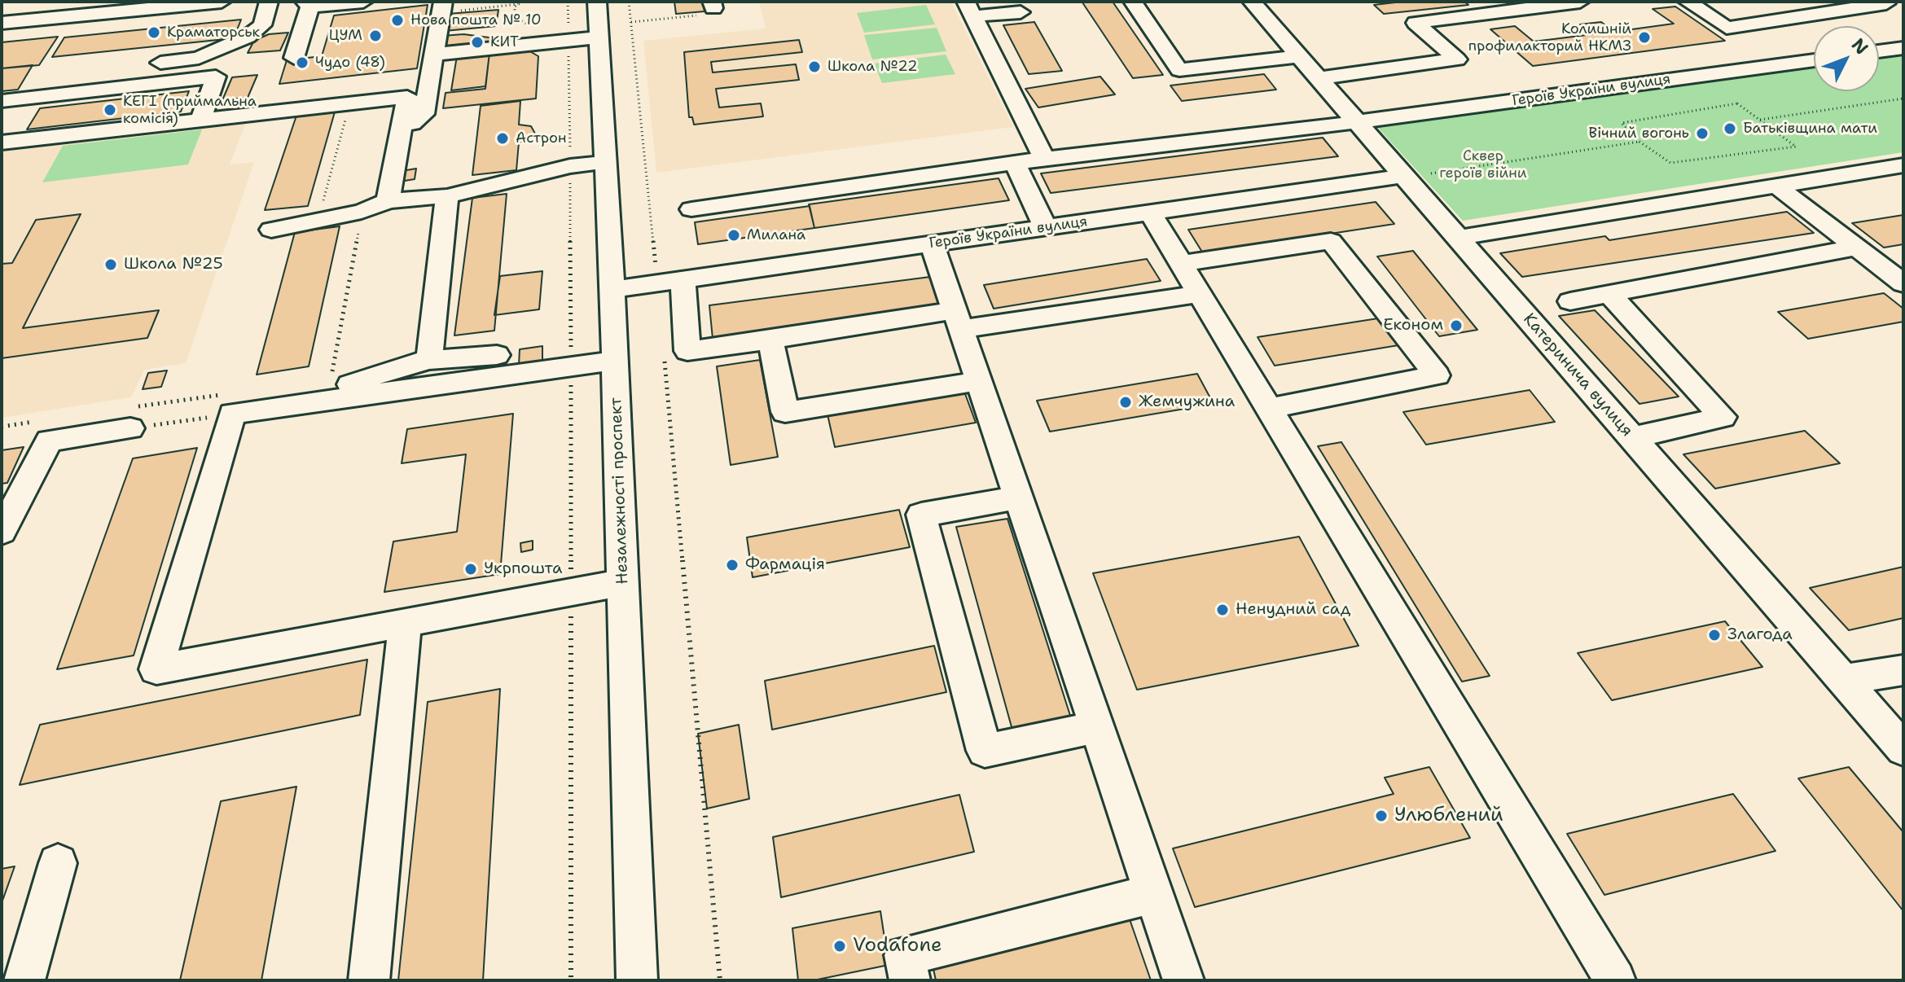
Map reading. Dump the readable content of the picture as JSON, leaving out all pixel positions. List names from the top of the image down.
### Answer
{
  "streets": {
    "street": ["Героїв України вулиця", "Катеринича вулиця", "Незалежності проспект"]
  },
  "crossings": [
    ["Героїв України вулиця", "Катеринича вулиця"],
    ["Героїв України вулиця", "Незалежності проспект"]
  ],
  "parks": ["Сквер героїв війни"],
  "places": [
    "Нова пошта № 10",
    "Краматорськ",
    "ЦУМ",
    "Колишній профилакторий НКМЗ",
    "КИТ",
    "Чудо (48)",
    "Школа №22",
    "КЕГІ (приймальна комісія)",
    "Батьківщина мати",
    "Вічний вогонь",
    "Астрон",
    "Милана",
    "Школа №25",
    "Економ",
    "Жемчужина",
    "Фармація",
    "Укрпошта",
    "Ненудний сад",
    "Злагода",
    "Улюблений",
    "Vodafone"
  ],
  "north": "top right"
}
